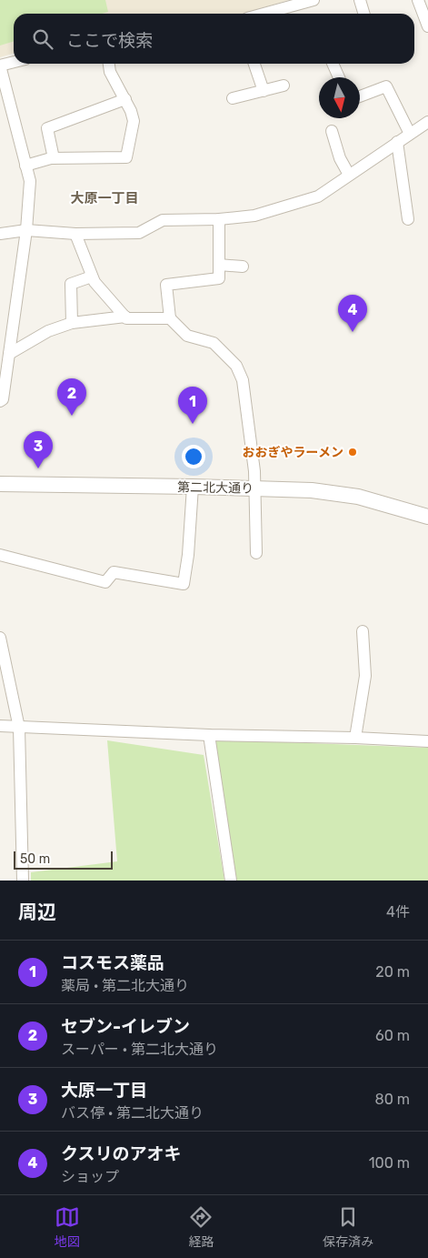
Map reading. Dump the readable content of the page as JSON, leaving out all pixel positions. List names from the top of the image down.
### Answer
{
  "streets": {
    "street": ["第二北大通り"]
  },
  "districts": ["大原一丁目"],
  "places": ["おおぎやラーメン"],
  "scale_bar": "50 m",
  "north": "bottom",
  "page": {
    "search": "ここで検索",
    "pins": [
      "4",
      "2",
      "1",
      "3"
    ],
    "scale": "50 m",
    "heading": ["周辺", "4件"],
    "list": [
      {
        "mark": "1",
        "name": "コスモス薬品",
        "note": "薬局 · 第二北大通り",
        "value": "20 m"
      },
      {
        "mark": "2",
        "name": "セブン-イレブン",
        "note": "スーパー · 第二北大通り",
        "value": "60 m"
      },
      {
        "mark": "3",
        "name": "大原一丁目",
        "note": "バス停 · 第二北大通り",
        "value": "80 m"
      },
      {
        "mark": "4",
        "name": "クスリのアオキ",
        "note": "ショップ",
        "value": "100 m"
      }
    ],
    "nav": ["地図", "経路", "保存済み"]
  }
}
